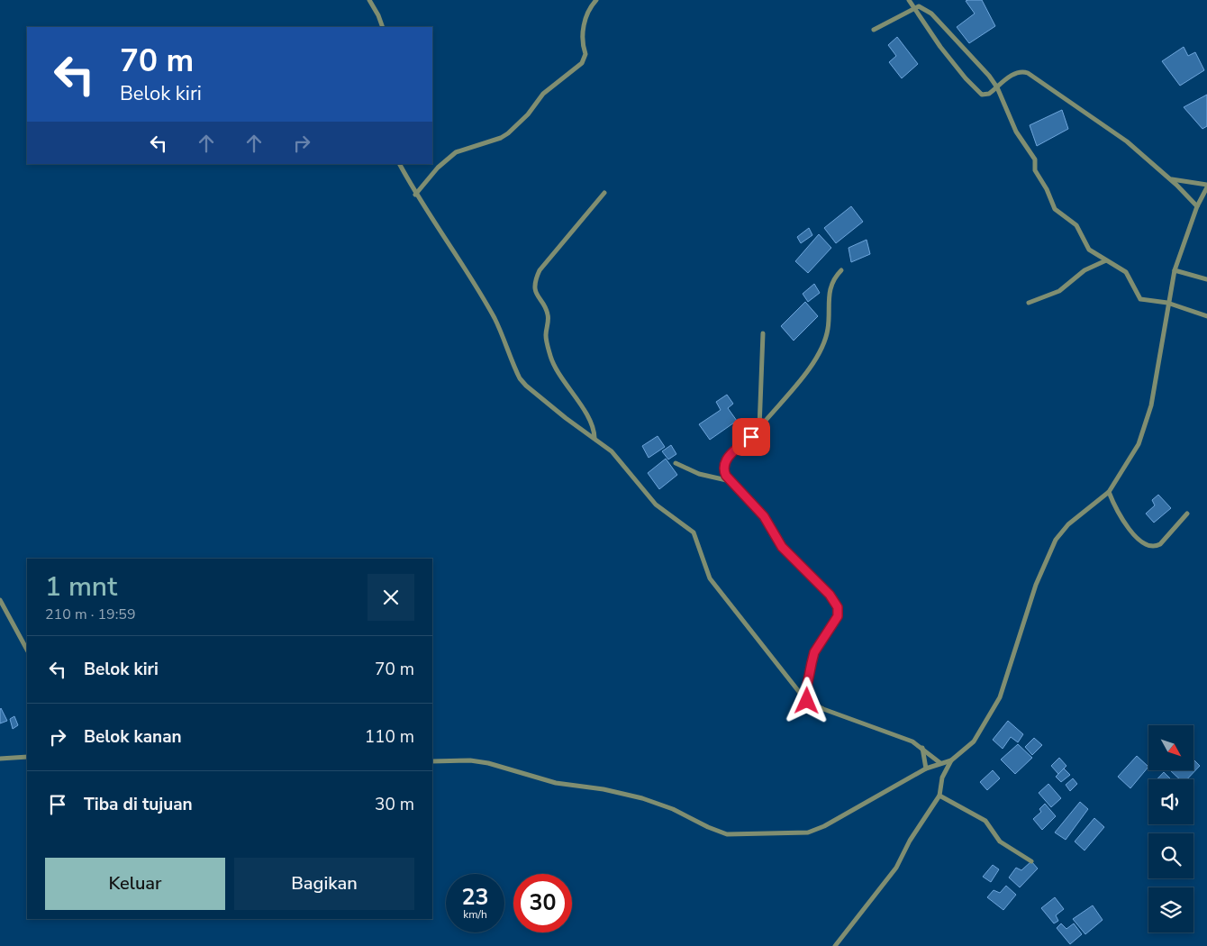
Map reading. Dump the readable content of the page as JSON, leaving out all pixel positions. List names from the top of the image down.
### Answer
{
  "north": "bottom right",
  "page": {
    "turn": ["70 m", "Belok kiri"],
    "heading": ["1 mnt", "210 m · 19:59"],
    "list": [
      {
        "name": "Belok kiri",
        "value": "70 m"
      },
      {
        "name": "Belok kanan",
        "value": "110 m"
      },
      {
        "name": "Tiba di tujuan",
        "value": "30 m"
      }
    ],
    "buttons": ["Keluar", "Bagikan"],
    "speed": "23 km/h",
    "limit": "30"
  }
}
